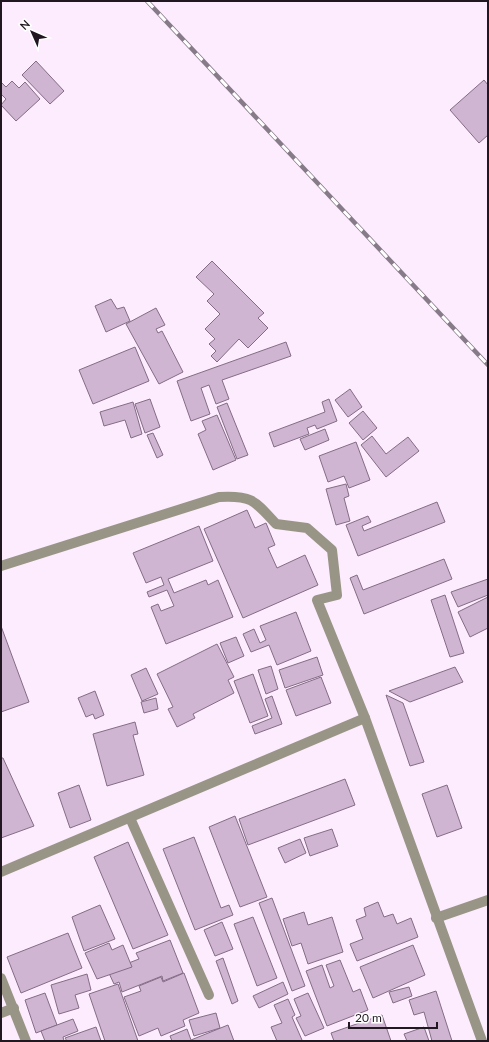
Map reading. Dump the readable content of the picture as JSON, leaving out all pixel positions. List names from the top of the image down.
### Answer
{
  "scale_bar": "20 m",
  "north": "top left"
}
